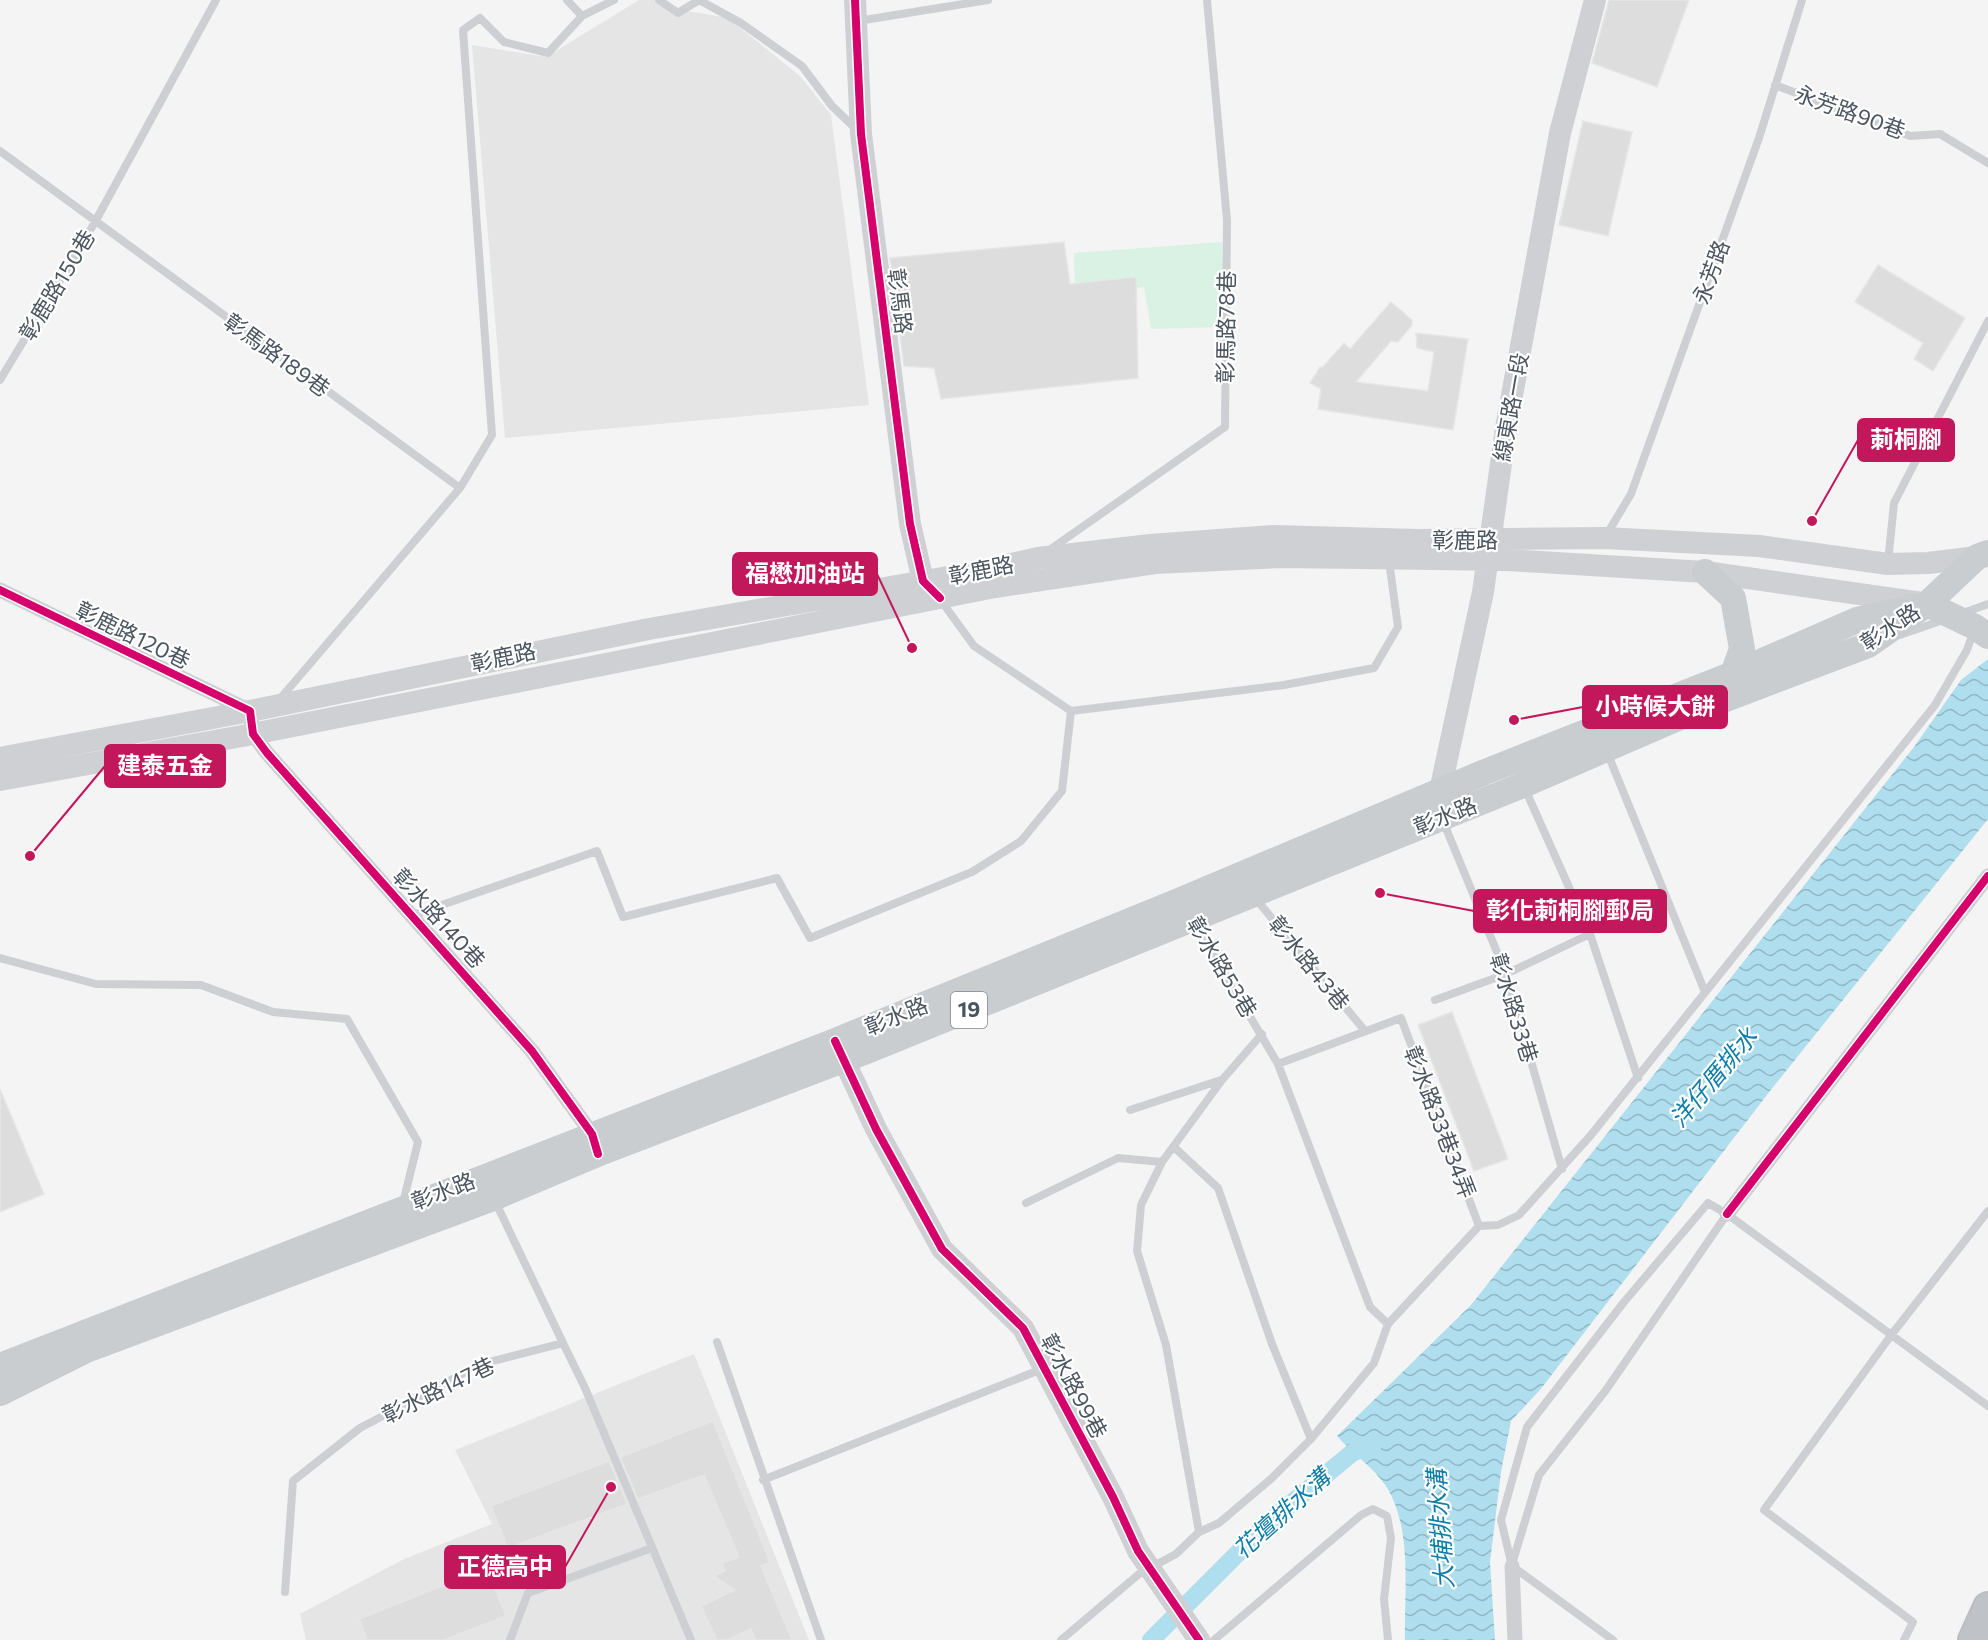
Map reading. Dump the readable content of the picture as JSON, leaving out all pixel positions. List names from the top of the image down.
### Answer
{
  "streets": {
    "main road": [
      "彰馬路",
      "線東路一段",
      "彰鹿路",
      "彰水路",
      "19",
      "彰水路99巷"
    ],
    "street": ["彰鹿路120巷", "彰水路140巷"],
    "lane": [
      "永芳路90巷",
      "永芳路",
      "彰鹿路150巷",
      "彰馬路78巷",
      "彰馬路189巷",
      "彰水路43巷",
      "彰水路53巷",
      "彰水路33巷",
      "彰水路33巷34弄",
      "彰水路147巷"
    ]
  },
  "crossings": [
    ["永芳路90巷", "永芳路"],
    ["永芳路", "彰鹿路"],
    ["彰鹿路150巷", "彰馬路189巷"],
    ["彰馬路", "彰鹿路"],
    ["彰馬路78巷", "彰鹿路"],
    ["線東路一段", "彰鹿路"],
    ["線東路一段", "彰水路"],
    ["線東路一段", "彰水路33巷"],
    ["彰鹿路", "彰水路"],
    ["彰鹿路", "彰鹿路120巷"],
    ["彰鹿路", "彰水路140巷"],
    ["彰鹿路", "19"],
    ["彰水路", "彰水路140巷"],
    ["彰水路", "彰水路43巷"],
    ["彰水路", "彰水路53巷"],
    ["彰水路", "彰水路33巷"],
    ["彰水路", "19"],
    ["彰水路", "彰水路99巷"],
    ["彰水路43巷", "彰水路33巷34弄"],
    ["彰水路53巷", "彰水路33巷34弄"],
    ["彰水路33巷", "彰水路33巷34弄"]
  ],
  "water": ["洋仔厝排水", "花壇排水溝", "大埔排水溝"],
  "places": [
    "莿桐腳",
    "福懋加油站",
    "小時候大餅",
    "建泰五金",
    "彰化莿桐腳郵局",
    "正德高中"
  ]
}
